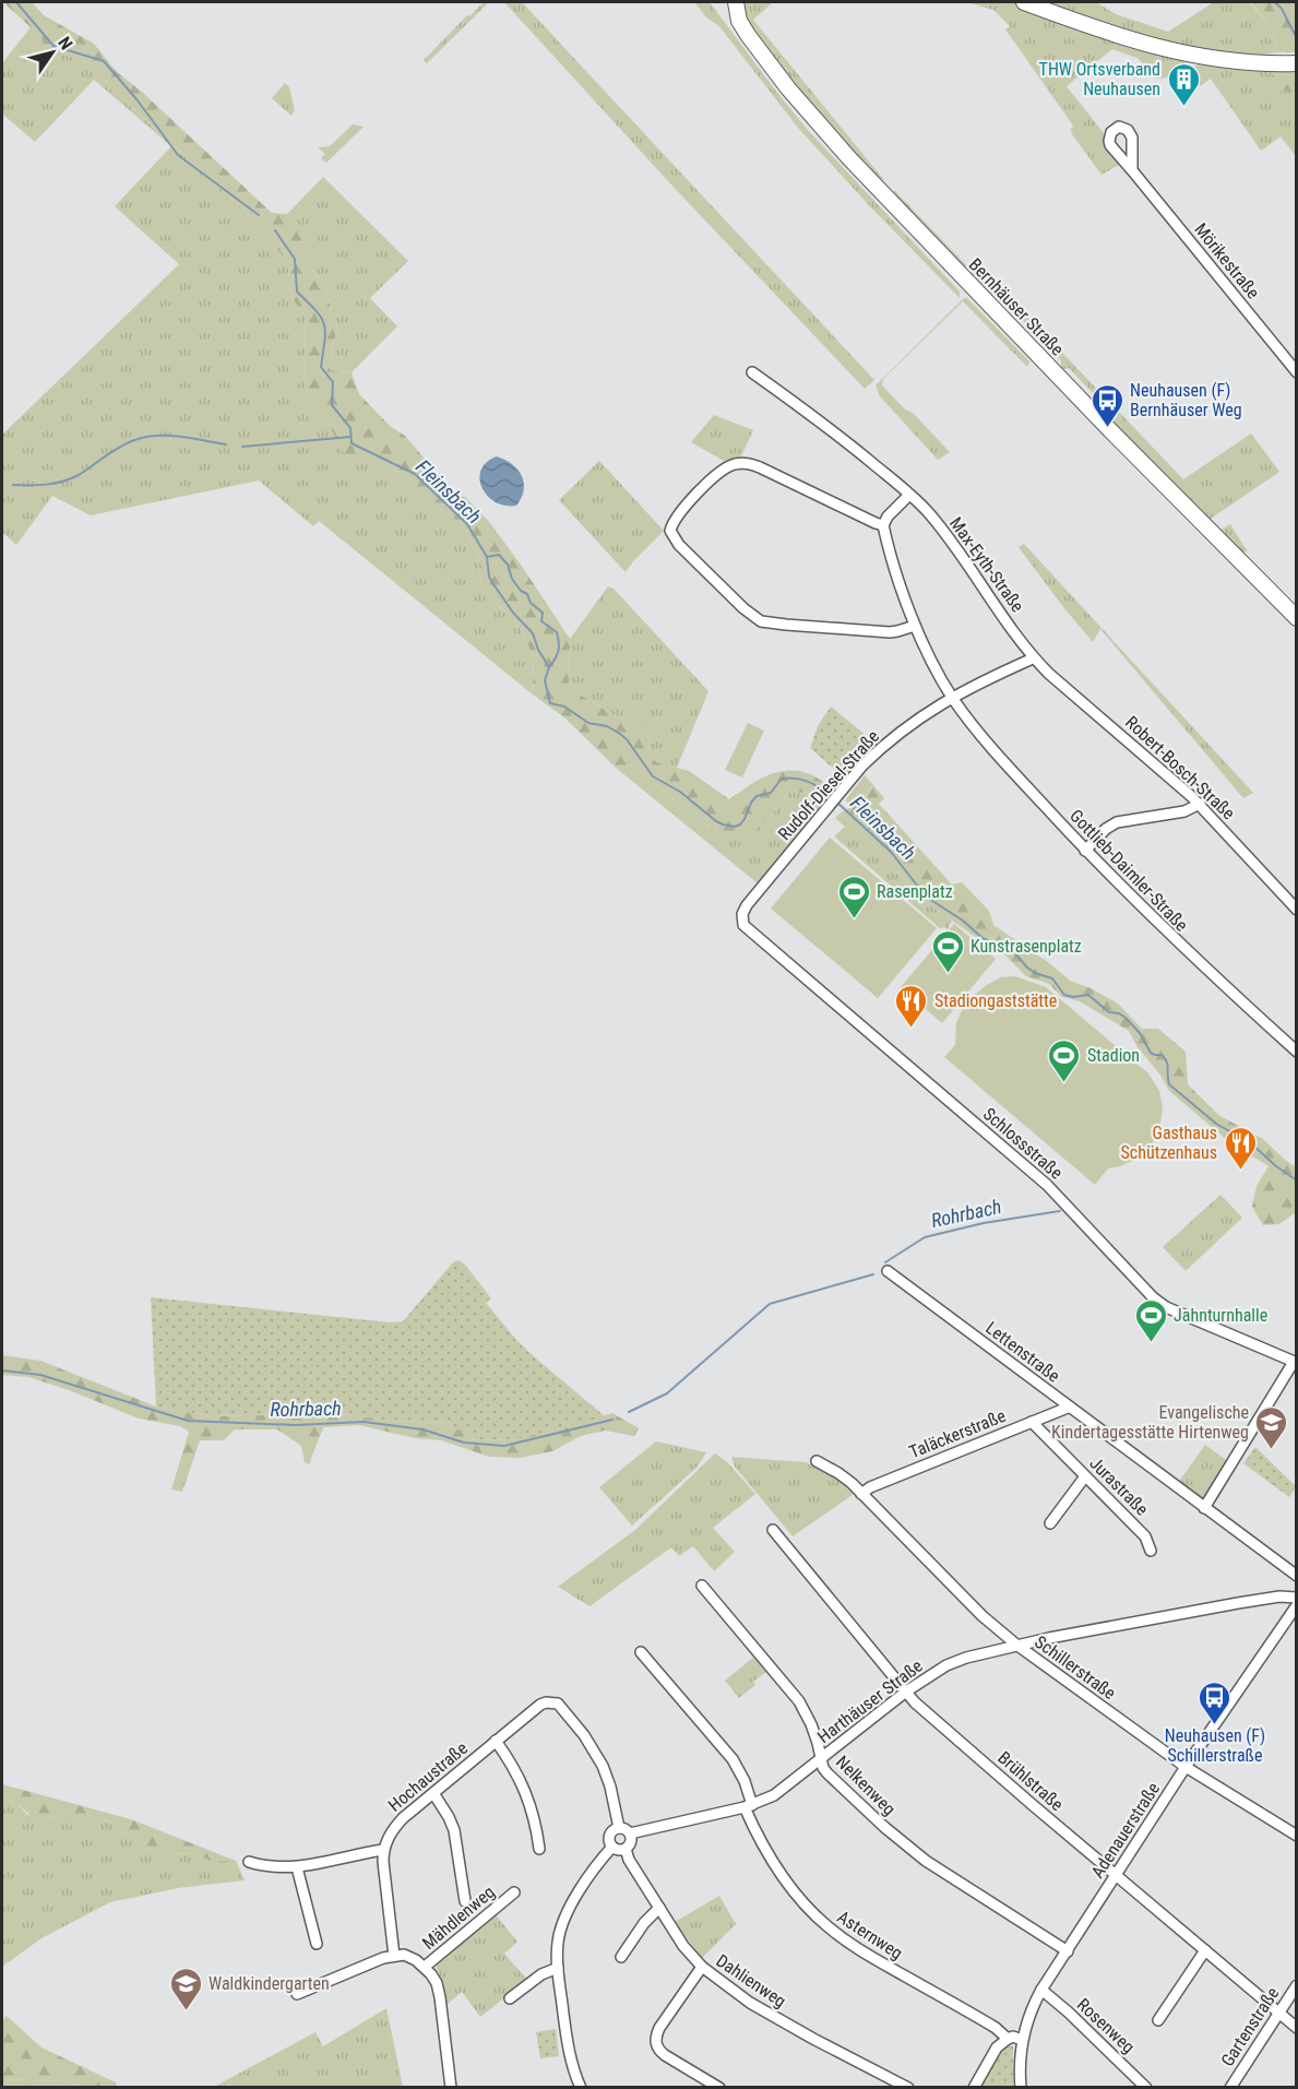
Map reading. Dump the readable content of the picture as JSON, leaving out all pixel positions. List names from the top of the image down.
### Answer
{
  "streets": {
    "street": [
      "Mörikestraße",
      "Bernhäuser Straße",
      "Max-Eyth-Straße",
      "Robert-Bosch-Straße",
      "Rudolf-Diesel-Straße",
      "Gottlieb-Daimler-Straße",
      "Schlossstraße",
      "Lettenstraße",
      "Taläckerstraße",
      "Jurastraße",
      "Schillerstraße",
      "Harthäuser Straße",
      "Hochaustraße",
      "Brühlstraße",
      "Nelkenweg",
      "Adenauerstraße",
      "Mähdlenweg",
      "Asternweg",
      "Dahlienweg",
      "Rosenweg",
      "Gartenstraße"
    ]
  },
  "crossings": [
    ["Max-Eyth-Straße", "Robert-Bosch-Straße"],
    ["Max-Eyth-Straße", "Rudolf-Diesel-Straße"],
    ["Robert-Bosch-Straße", "Rudolf-Diesel-Straße"],
    ["Rudolf-Diesel-Straße", "Gottlieb-Daimler-Straße"],
    ["Rudolf-Diesel-Straße", "Schlossstraße"],
    ["Lettenstraße", "Taläckerstraße"],
    ["Taläckerstraße", "Jurastraße"],
    ["Taläckerstraße", "Schillerstraße"],
    ["Schillerstraße", "Harthäuser Straße"],
    ["Schillerstraße", "Adenauerstraße"],
    ["Harthäuser Straße", "Hochaustraße"],
    ["Harthäuser Straße", "Brühlstraße"],
    ["Harthäuser Straße", "Nelkenweg"],
    ["Harthäuser Straße", "Asternweg"],
    ["Harthäuser Straße", "Dahlienweg"],
    ["Hochaustraße", "Mähdlenweg"],
    ["Hochaustraße", "Dahlienweg"],
    ["Brühlstraße", "Adenauerstraße"],
    ["Brühlstraße", "Gartenstraße"],
    ["Nelkenweg", "Adenauerstraße"],
    ["Adenauerstraße", "Asternweg"],
    ["Adenauerstraße", "Rosenweg"]
  ],
  "water": ["Fleinsbach", "Rohrbach"],
  "places": {
    "building": ["THW Ortsverband Neuhausen"],
    "bus stop": ["Neuhausen (F) Bernhäuser Weg", "Neuhausen (F) Schillerstraße"],
    "sports": [
      "Rasenplatz",
      "Kunstrasenplatz",
      "Stadion",
      "Jahnturnhalle"
    ],
    "restaurant": ["Stadiongaststätte", "Gasthaus Schützenhaus"],
    "school or university": ["Evangelische Kindertagesstätte Hirtenweg", "Waldkindergarten"]
  },
  "north": "top right"
}
